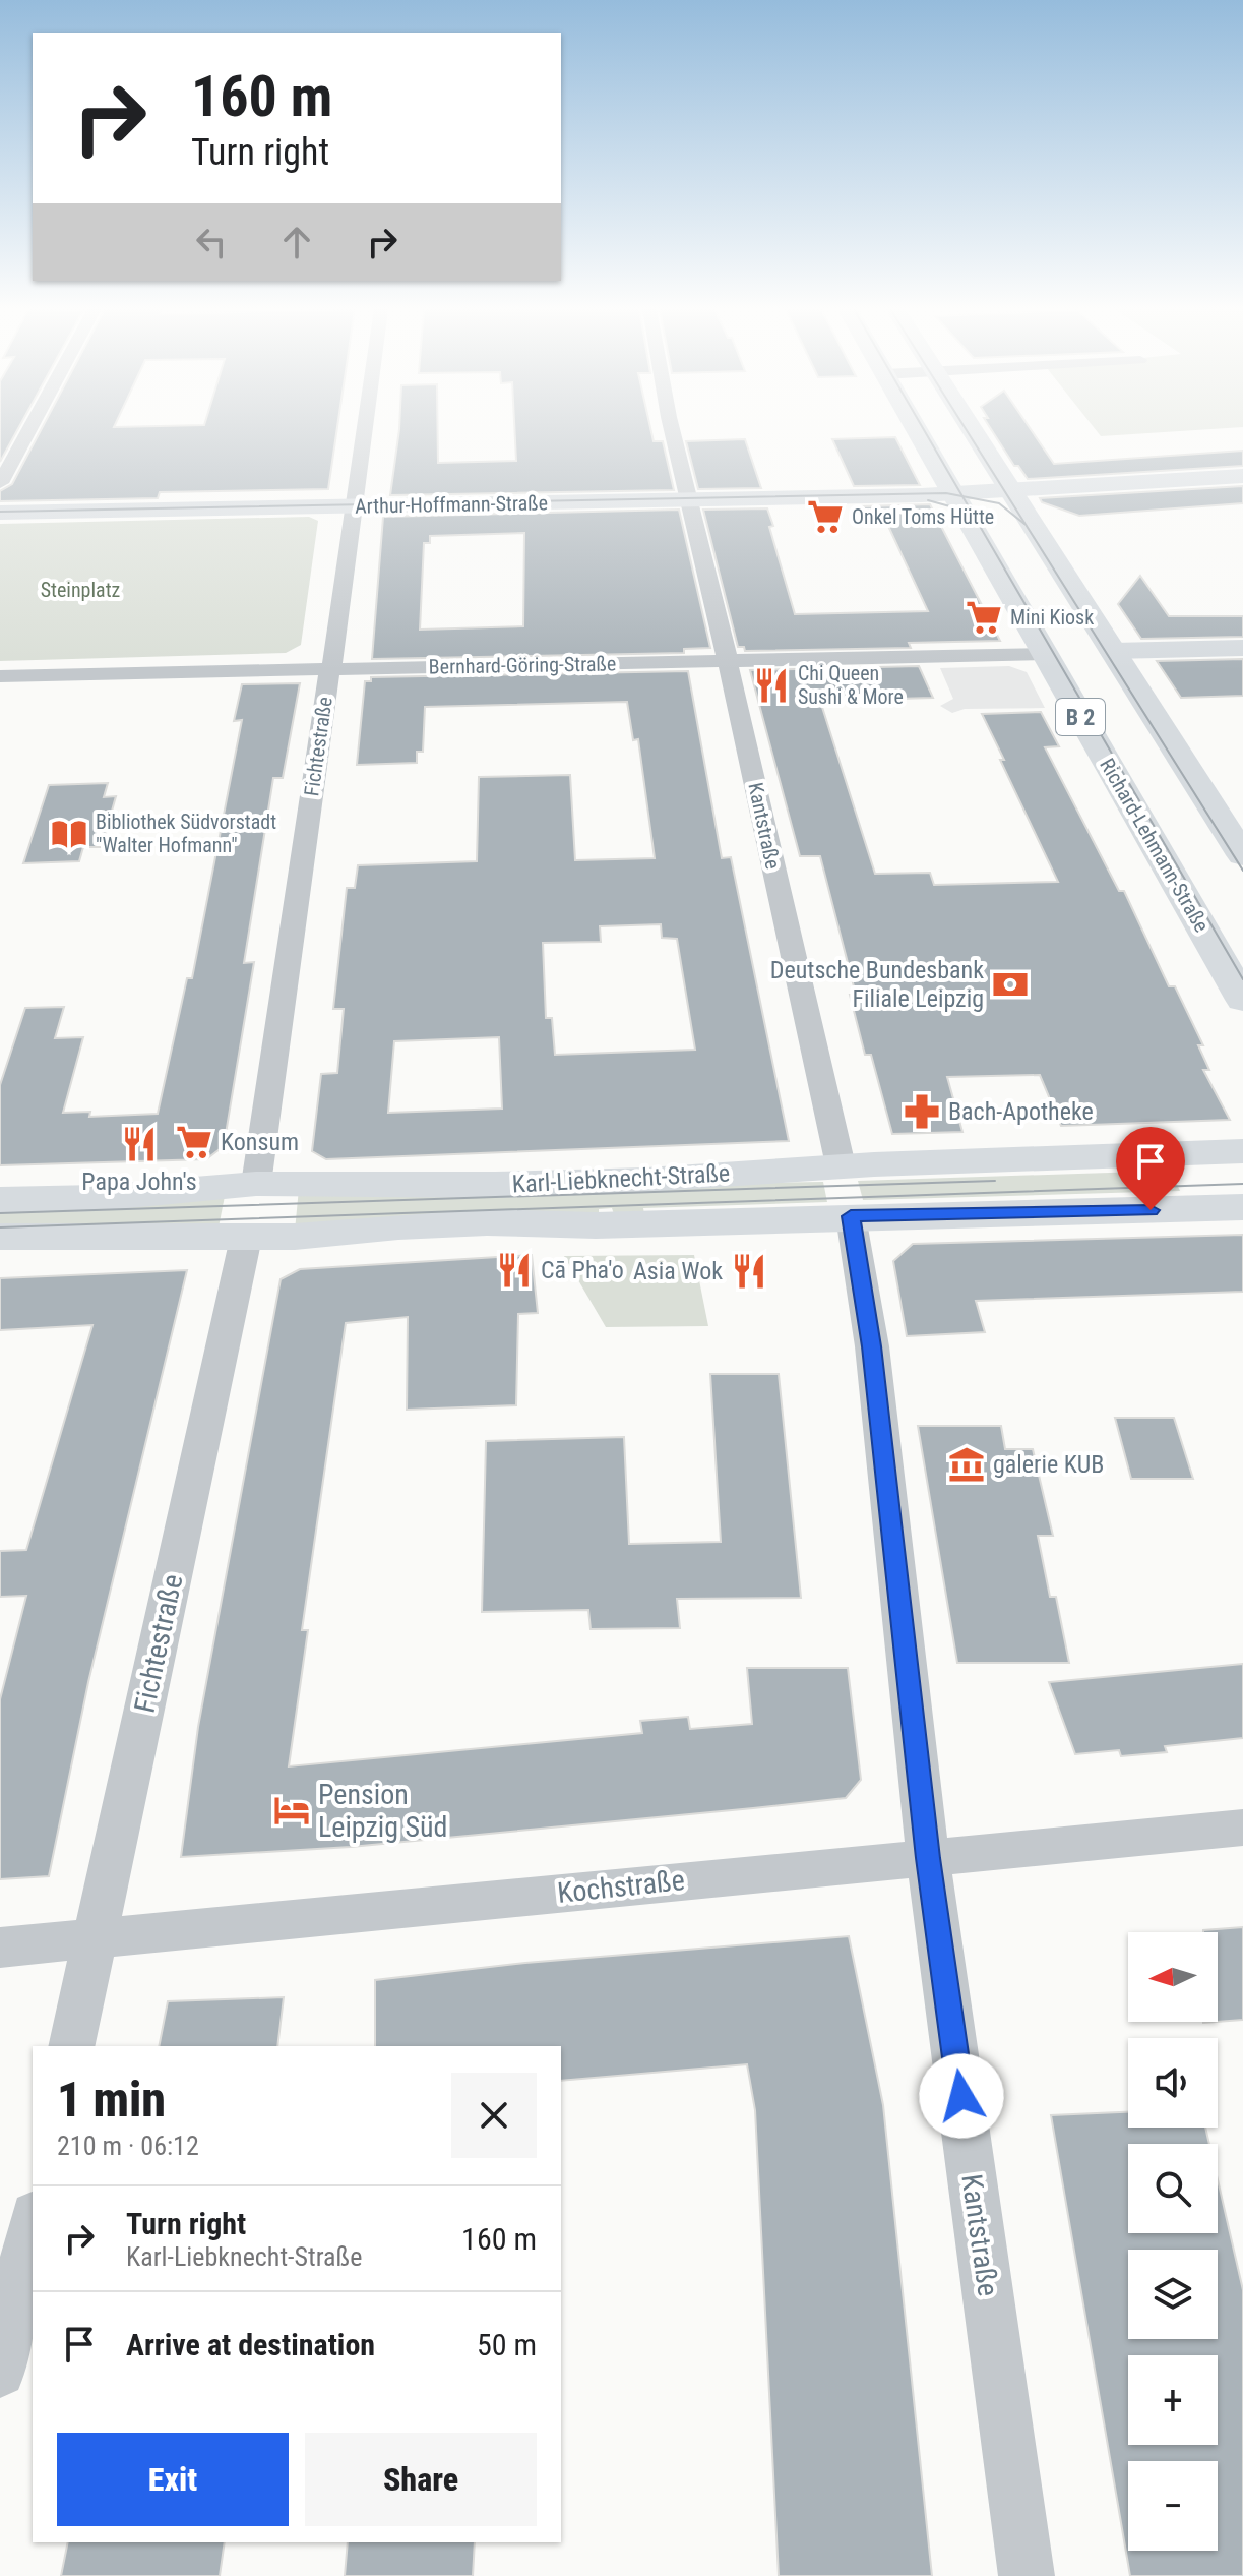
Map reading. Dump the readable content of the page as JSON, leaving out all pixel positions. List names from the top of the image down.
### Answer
{
  "streets": {
    "main road": [
      "Arthur-Hoffmann-Straße",
      "B 2",
      "Richard-Lehmann-Straße",
      "Karl-Liebknecht-Straße"
    ],
    "street": [
      "Bernhard-Göring-Straße",
      "Fichtestraße",
      "Kantstraße",
      "Kochstraße"
    ]
  },
  "crossings": [
    ["Arthur-Hoffmann-Straße", "B 2"],
    ["Arthur-Hoffmann-Straße", "Fichtestraße"],
    ["Arthur-Hoffmann-Straße", "Kantstraße"],
    ["Arthur-Hoffmann-Straße", "Richard-Lehmann-Straße"],
    ["Bernhard-Göring-Straße", "Fichtestraße"],
    ["Bernhard-Göring-Straße", "Kantstraße"],
    ["Bernhard-Göring-Straße", "Richard-Lehmann-Straße"],
    ["Fichtestraße", "Karl-Liebknecht-Straße"],
    ["Fichtestraße", "Kochstraße"],
    ["Kantstraße", "Karl-Liebknecht-Straße"],
    ["Kantstraße", "Kochstraße"]
  ],
  "parks": ["Steinplatz"],
  "places": {
    "supermarket": ["Onkel Toms Hütte", "Mini Kiosk", "Konsum"],
    "restaurant": [
      "Chi Queen Sushi & More",
      "Papa John's",
      "Cā Pha'o",
      "Asia Wok"
    ],
    "library": ["Bibliothek Südvorstadt \"Walter Hofmann\""],
    "bank": ["Deutsche Bundesbank Filiale Leipzig"],
    "pharmacy": ["Bach-Apotheke"],
    "museum": ["galerie KUB"],
    "hotel": ["Pension Leipzig Süd"]
  },
  "north": "left",
  "page": {
    "turn": ["160 m", "Turn right"],
    "map_buttons": ["+", "−"],
    "heading": ["1 min", "210 m · 06:12"],
    "list": [
      {
        "name": "Turn right",
        "note": "Karl-Liebknecht-Straße",
        "value": "160 m"
      },
      {
        "name": "Arrive at destination",
        "value": "50 m"
      }
    ],
    "buttons": ["Exit", "Share"]
  }
}
